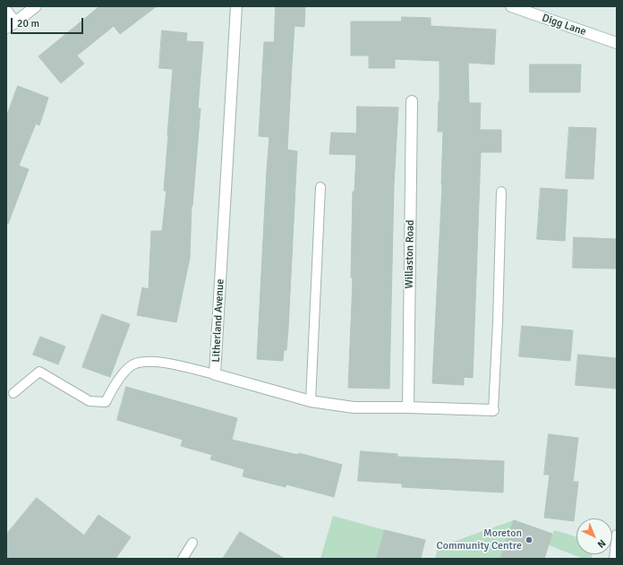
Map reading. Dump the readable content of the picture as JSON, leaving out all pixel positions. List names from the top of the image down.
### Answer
{
  "streets": {
    "street": ["Digg Lane", "Willaston Road", "Litherland Avenue"]
  },
  "crossings": [
    ["Willaston Road", "Litherland Avenue"]
  ],
  "places": ["Moreton Community Centre"],
  "scale_bar": "20 m",
  "north": "bottom right"
}
